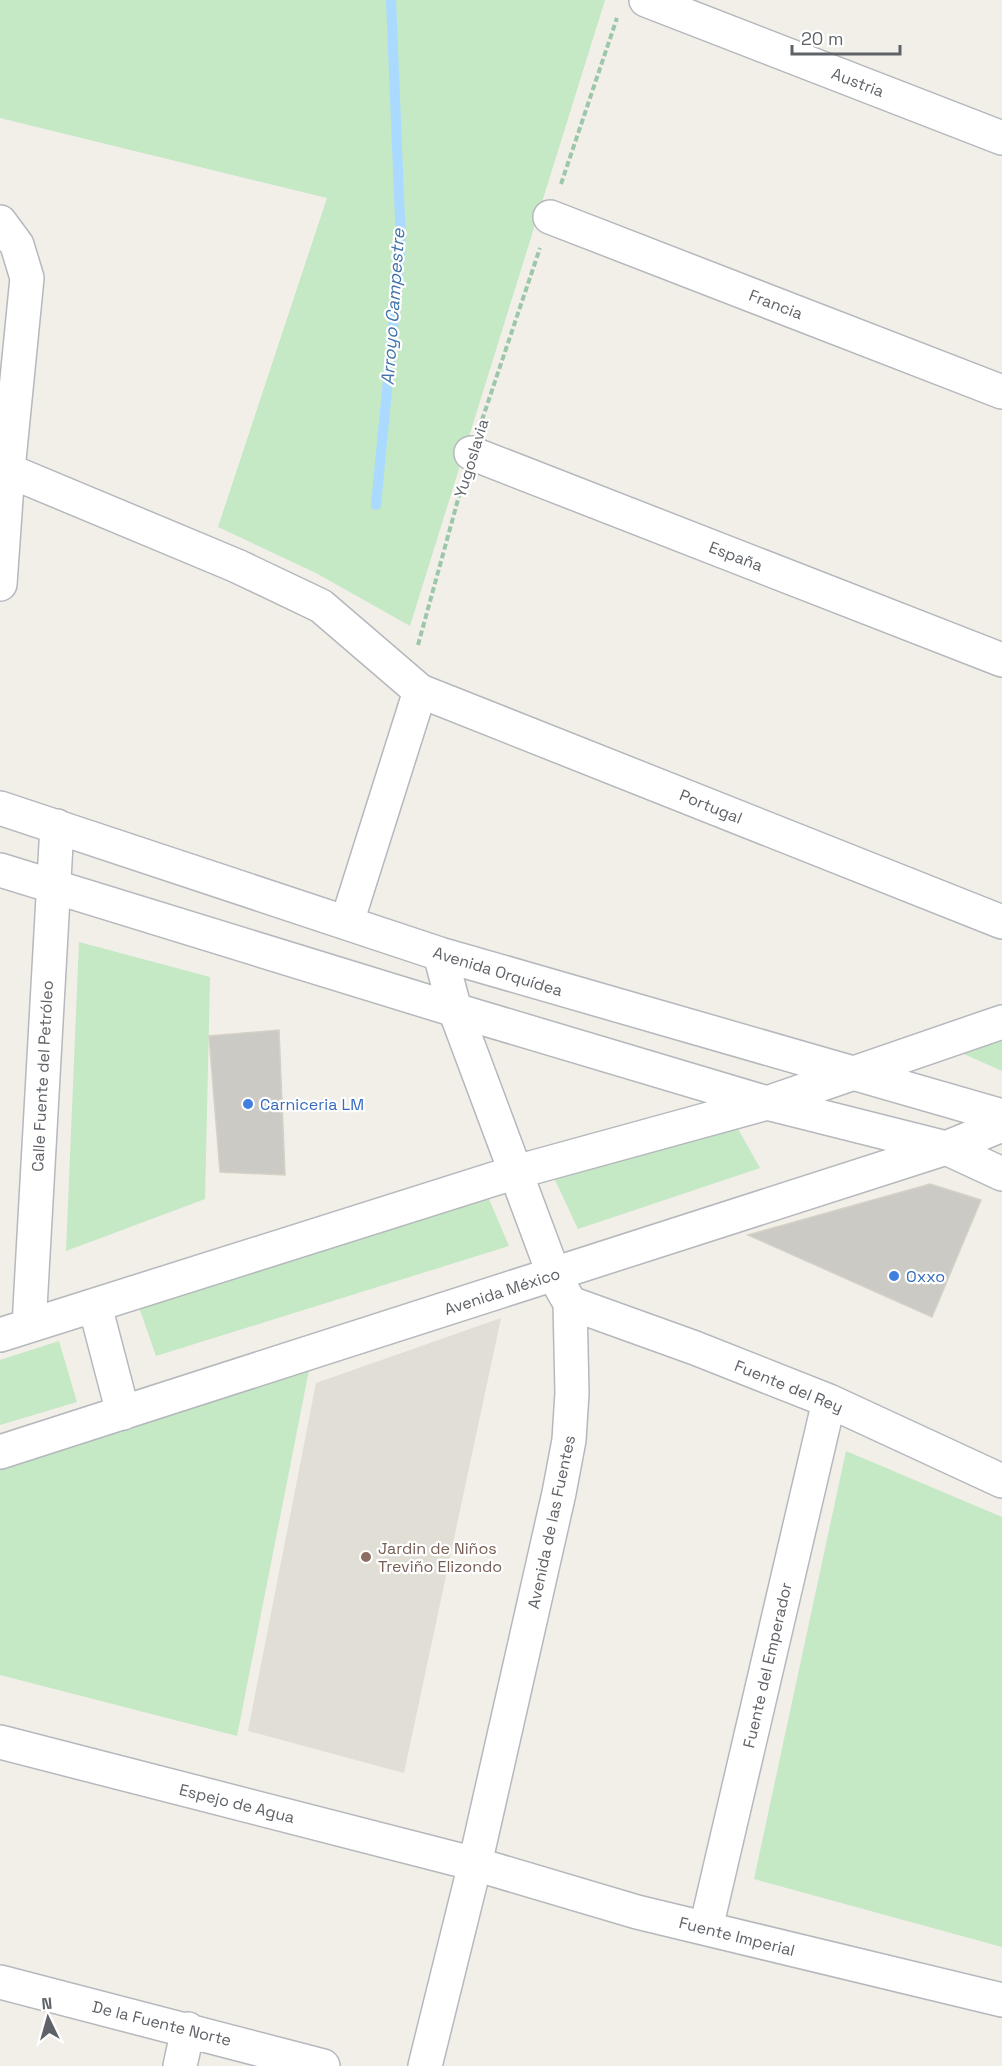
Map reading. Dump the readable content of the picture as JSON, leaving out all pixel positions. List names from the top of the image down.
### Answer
{
  "streets": {
    "street": [
      "Austria",
      "Francia",
      "España",
      "Portugal",
      "Avenida Orquídea",
      "Calle Fuente del Petróleo",
      "Avenida México",
      "Fuente del Rey",
      "Avenida de las Fuentes",
      "Fuente del Emperador",
      "Espejo de Agua",
      "Fuente Imperial",
      "De la Fuente Norte"
    ],
    "path": ["Yugoslavia"]
  },
  "crossings": [
    ["Austria", "Yugoslavia"],
    ["Francia", "Yugoslavia"],
    ["Yugoslavia", "España"],
    ["Yugoslavia", "Portugal"],
    ["Avenida Orquídea", "Calle Fuente del Petróleo"],
    ["Avenida Orquídea", "Avenida de las Fuentes"],
    ["Avenida México", "Avenida de las Fuentes"],
    ["Fuente del Rey", "Avenida de las Fuentes"],
    ["Fuente del Rey", "Fuente del Emperador"],
    ["Avenida de las Fuentes", "Espejo de Agua"],
    ["Avenida de las Fuentes", "Fuente Imperial"],
    ["Fuente del Emperador", "Fuente Imperial"],
    ["Espejo de Agua", "Fuente Imperial"]
  ],
  "water": ["Arroyo Campestre"],
  "places": ["Carniceria LM", "Oxxo", "Jardin de Niños Treviño Elizondo"],
  "scale_bar": "20 m",
  "north": "top"
}
